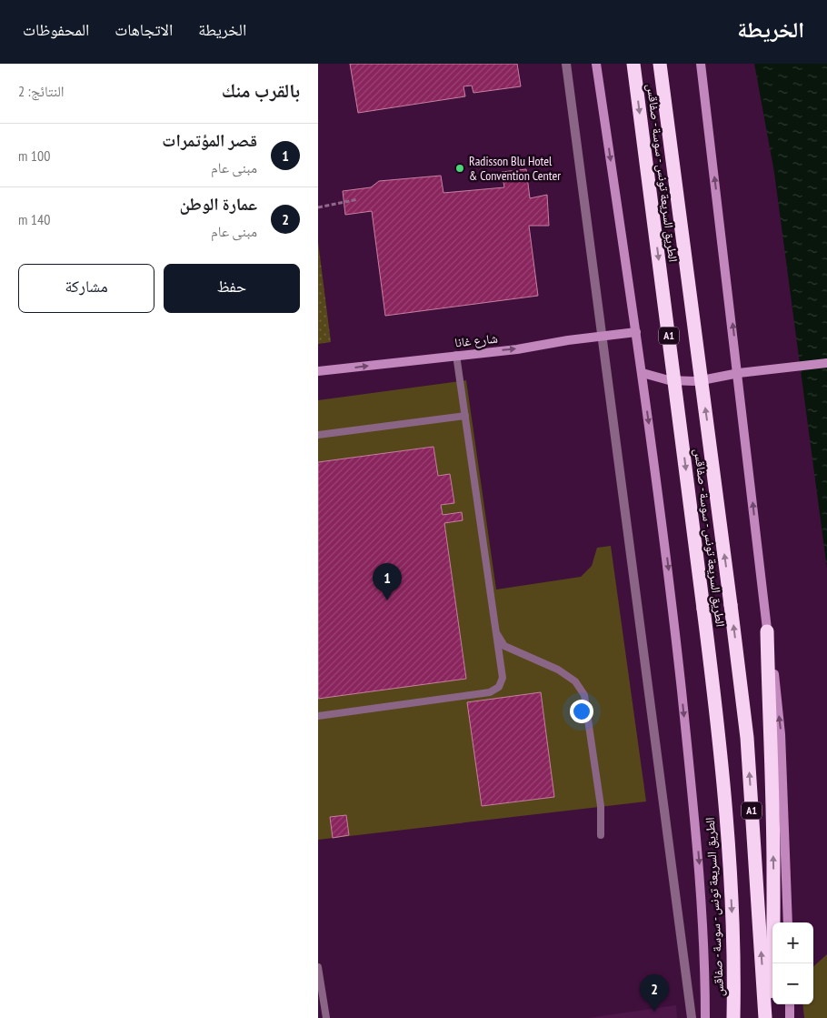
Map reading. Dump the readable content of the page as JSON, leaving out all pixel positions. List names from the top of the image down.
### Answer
{
  "streets": {
    "highway": ["الطريق السريعة تونس - سوسة - صفاقس", "A1"],
    "main road": ["شارع غانا"]
  },
  "one_way": ["شارع غانا"],
  "places": ["Radisson Blu Hotel & Convention Center"],
  "page": {
    "header": "الخريطة",
    "nav": ["الخريطة", "الاتجاهات", "المحفوظات"],
    "heading": ["بالقرب منك", "النتائج: 2"],
    "list": [
      {
        "mark": "1",
        "name": "قصر المؤتمرات",
        "note": "مبنى عام",
        "value": "100 m"
      },
      {
        "mark": "2",
        "name": "عمارة الوطن",
        "note": "مبنى عام",
        "value": "140 m"
      }
    ],
    "buttons": ["حفظ", "مشاركة"],
    "pins": ["1", "2"],
    "map_buttons": ["+", "−"]
  }
}
